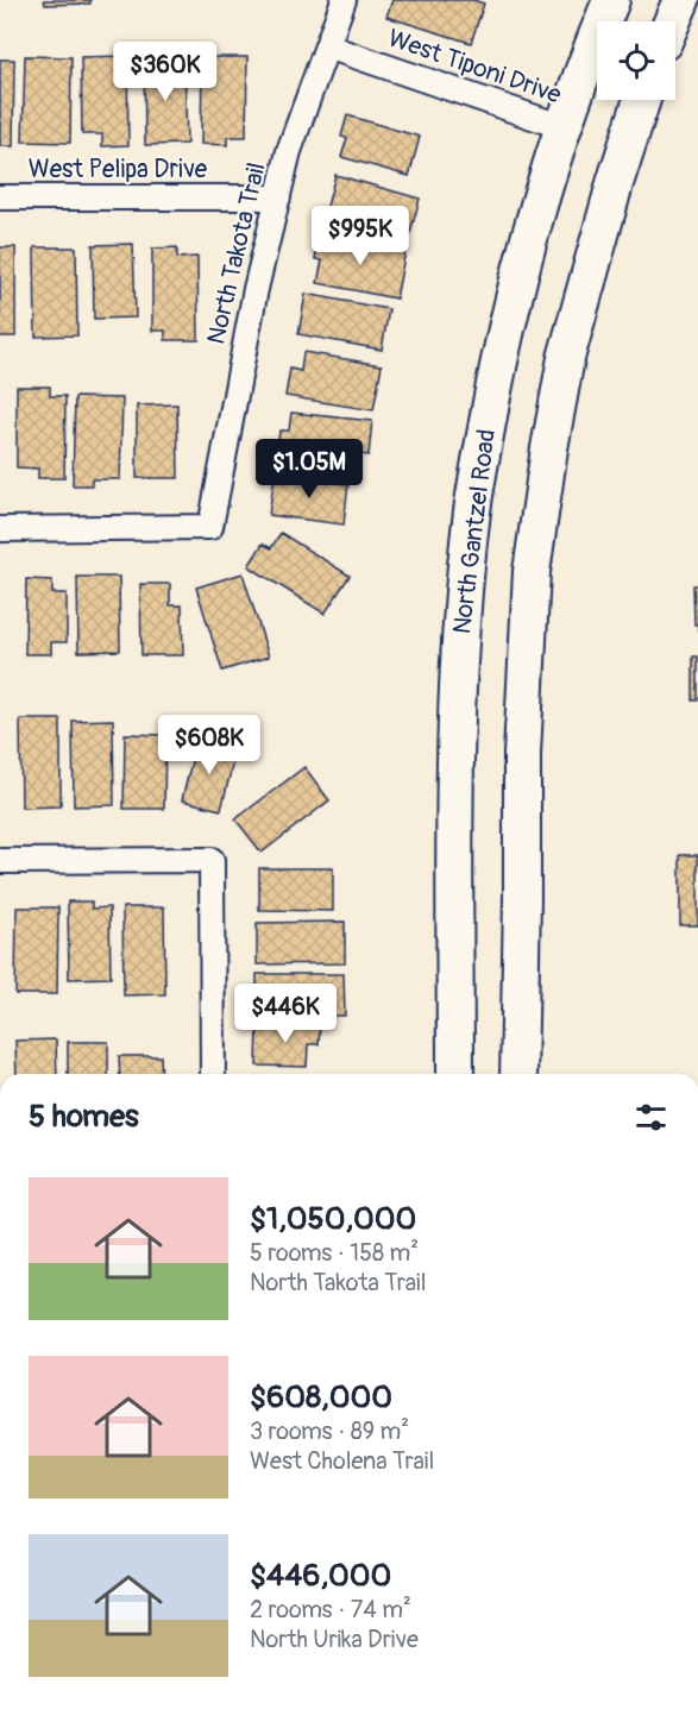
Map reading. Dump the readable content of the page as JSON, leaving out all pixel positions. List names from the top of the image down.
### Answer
{
  "streets": {
    "main road": ["North Gantzel Road"],
    "street": ["West Tiponi Drive", "West Pelipa Drive", "North Takota Trail"]
  },
  "crossings": [
    ["West Tiponi Drive", "North Takota Trail"],
    ["West Tiponi Drive", "North Gantzel Road"],
    ["West Pelipa Drive", "North Takota Trail"]
  ],
  "page": {
    "price": [
      "$360K",
      "$995K",
      "$1.05M",
      "$608K",
      "$446K"
    ],
    "heading": "5 homes",
    "list": [
      {
        "name": "$1,050,000",
        "note": "5 rooms · 158 m² · North Takota Trail"
      },
      {
        "name": "$608,000",
        "note": "3 rooms · 89 m² · West Cholena Trail"
      },
      {
        "name": "$446,000",
        "note": "2 rooms · 74 m² · North Urika Drive"
      }
    ]
  }
}
